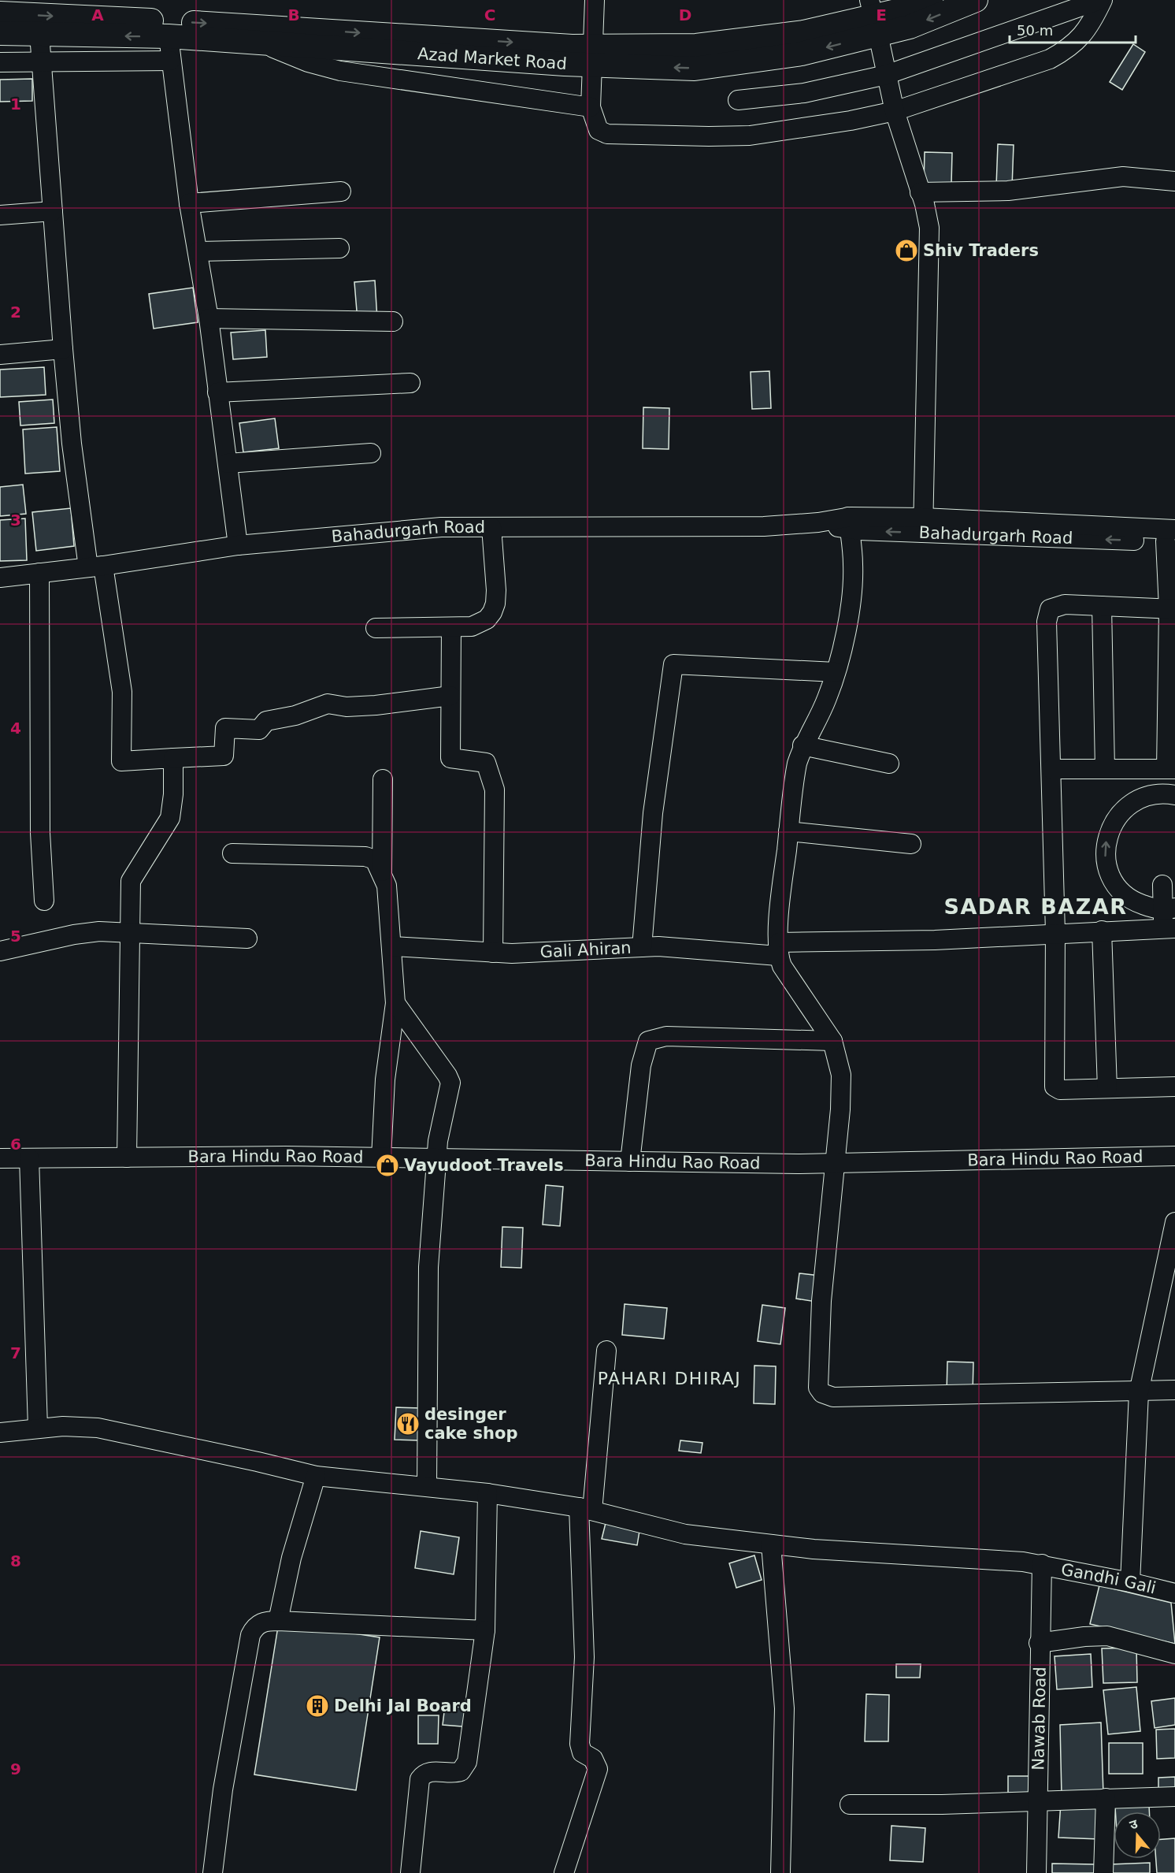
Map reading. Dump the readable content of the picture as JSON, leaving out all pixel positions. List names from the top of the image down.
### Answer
{
  "streets": {
    "main road": ["Azad Market Road"],
    "street": [
      "Bahadurgarh Road",
      "Gali Ahiran",
      "Bara Hindu Rao Road",
      "Gandhi Gali",
      "Nawab Road"
    ]
  },
  "crossings": [
    ["Gandhi Gali", "Nawab Road"]
  ],
  "districts": ["SADAR BAZAR", "PAHARI DHIRAJ"],
  "places": {
    "shop": ["Shiv Traders", "Vayudoot Travels"],
    "restaurant": ["desinger cake shop"],
    "building": ["Delhi Jal Board"]
  },
  "scale_bar": "50 m",
  "north": "top",
  "grid": {
    "columns": [
      "A",
      "B",
      "C",
      "D",
      "E"
    ],
    "rows": [
      "1",
      "2",
      "3",
      "4",
      "5",
      "6",
      "7",
      "8",
      "9"
    ]
  }
}
